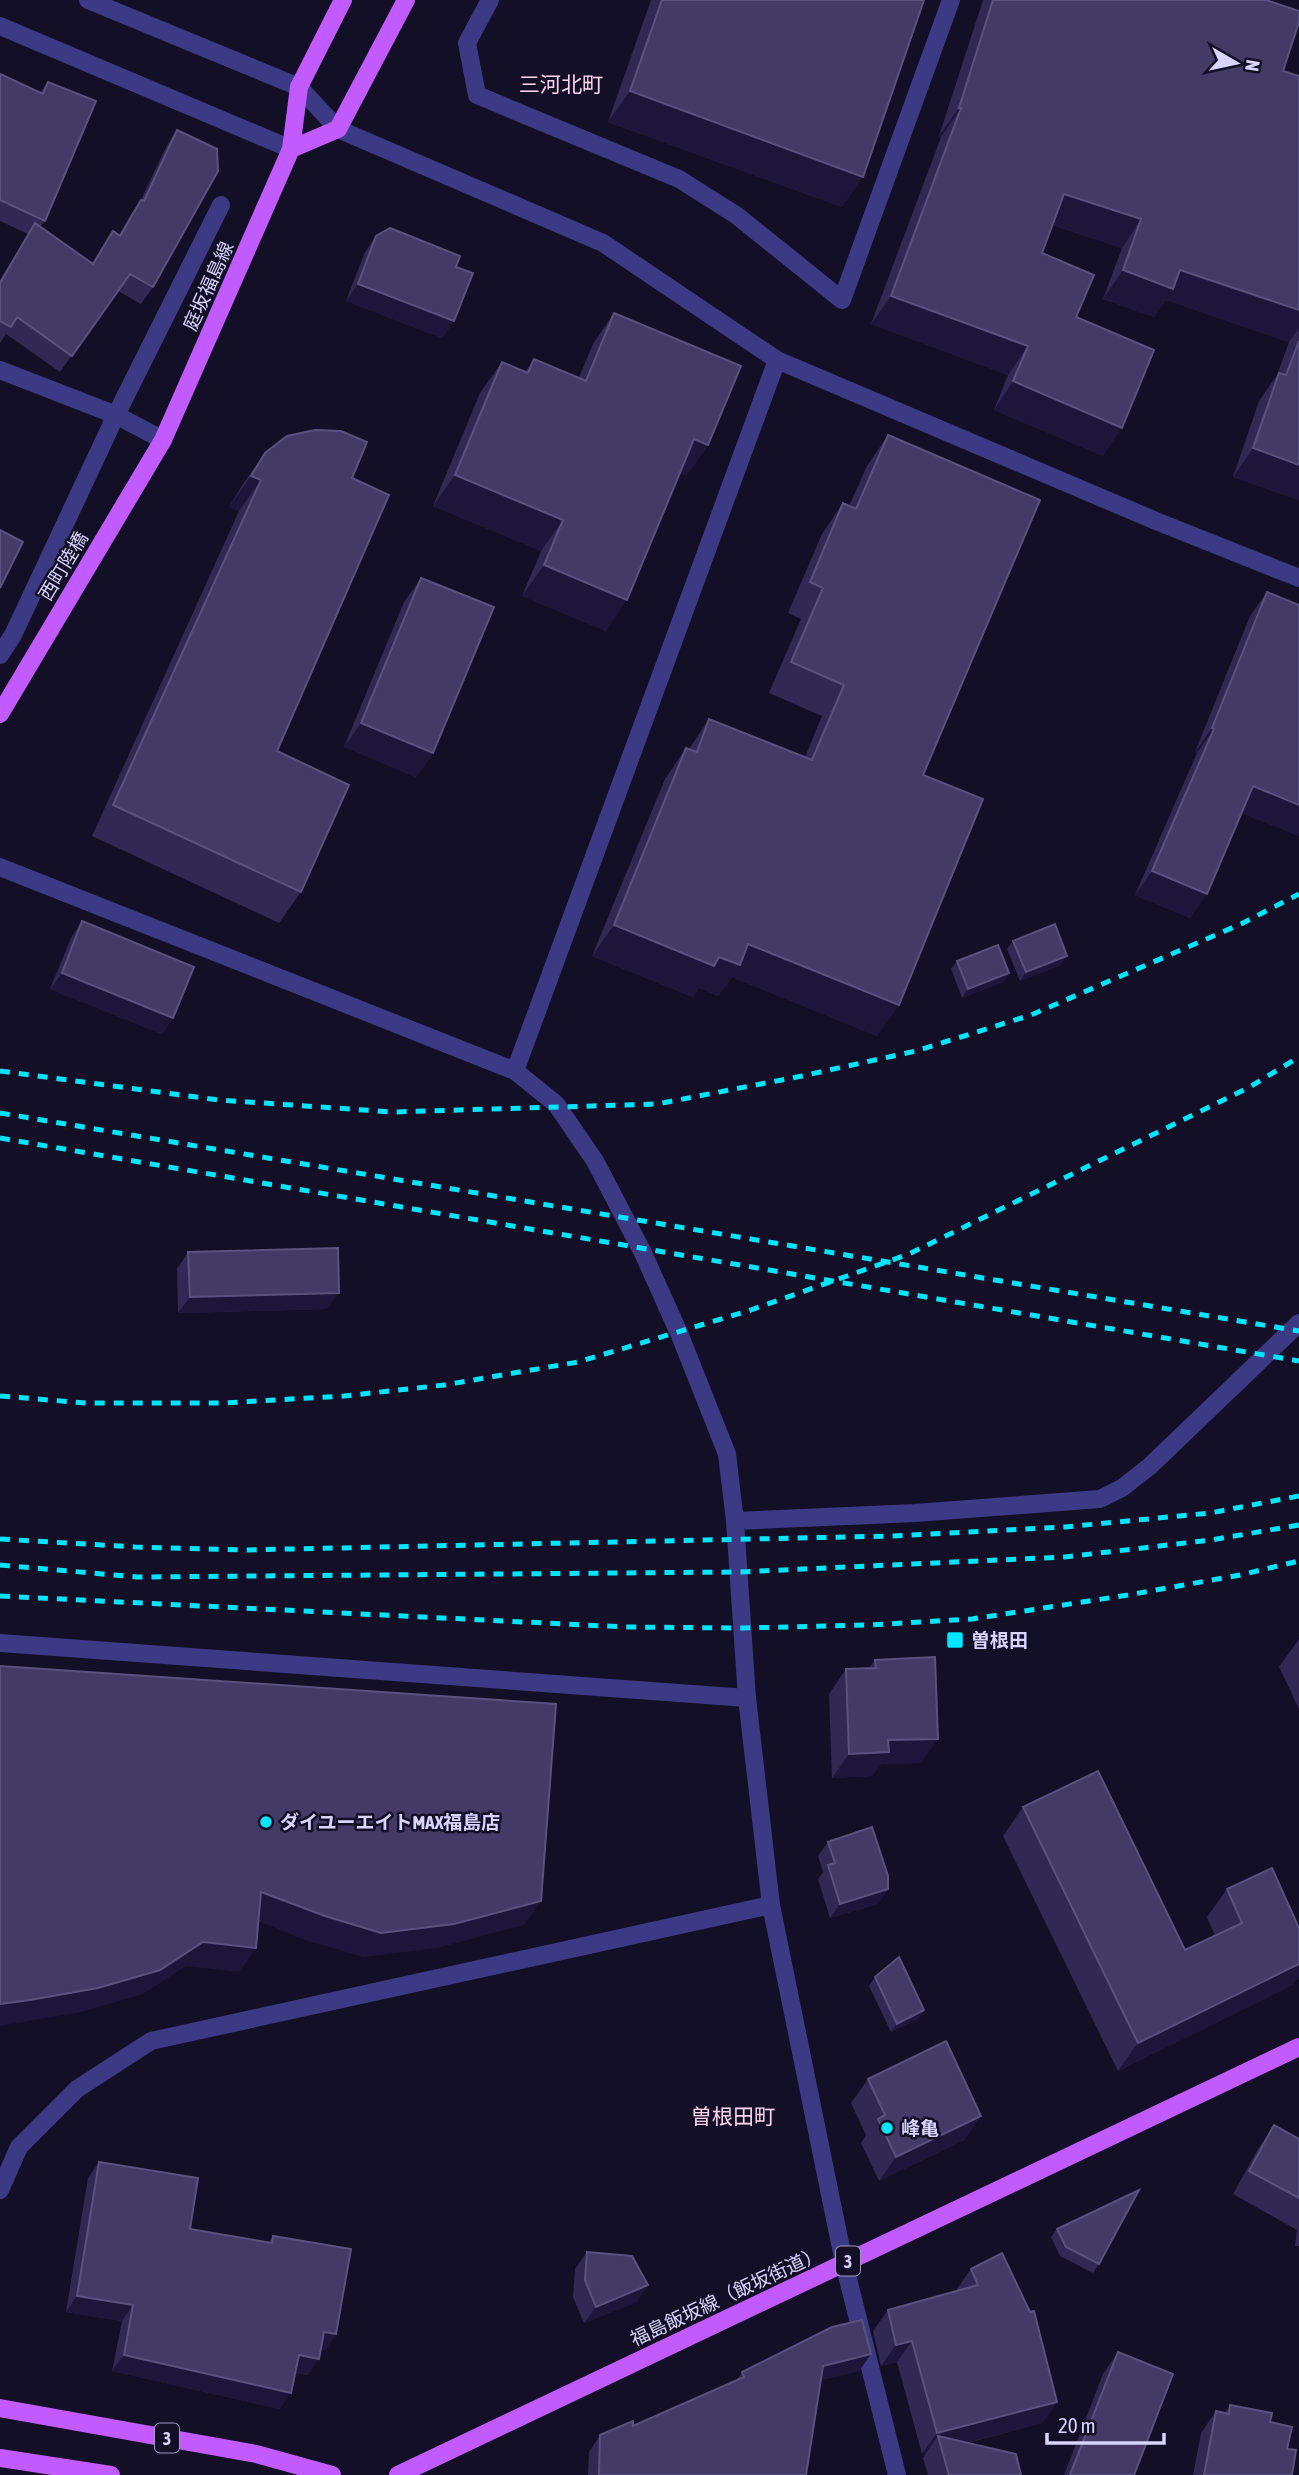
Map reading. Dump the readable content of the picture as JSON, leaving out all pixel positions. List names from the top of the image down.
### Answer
{
  "streets": {
    "main road": [
      "庭坂福島線",
      "西町陸橋",
      "3",
      "福島飯坂線（飯坂街道）"
    ]
  },
  "crossings": [
    ["庭坂福島線", "西町陸橋"]
  ],
  "districts": ["三河北町", "曽根田町"],
  "places": {
    "transit": ["曽根田"],
    "other": ["ダイユーエイトMAX福島店", "峰亀"]
  },
  "scale_bar": "20 m",
  "north": "right"
}
